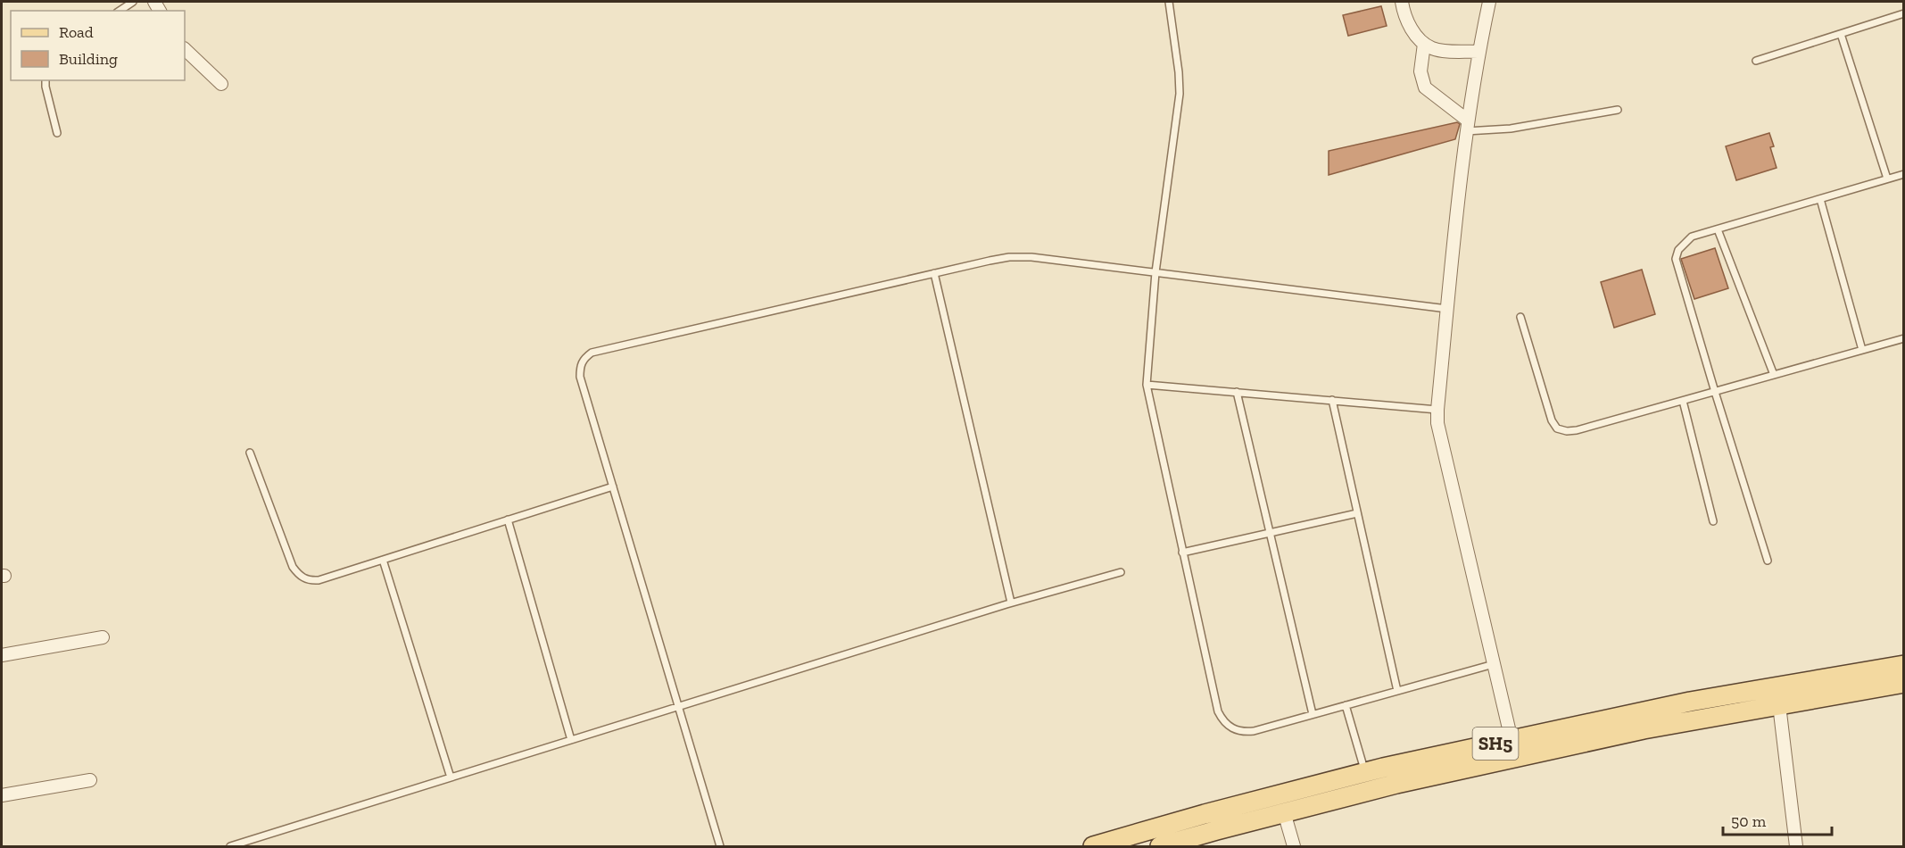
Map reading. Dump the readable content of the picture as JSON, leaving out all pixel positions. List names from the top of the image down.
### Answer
{
  "streets": {
    "main road": ["SH5"]
  },
  "legend": ["Road", "Building"],
  "scale_bar": "50 m"
}
